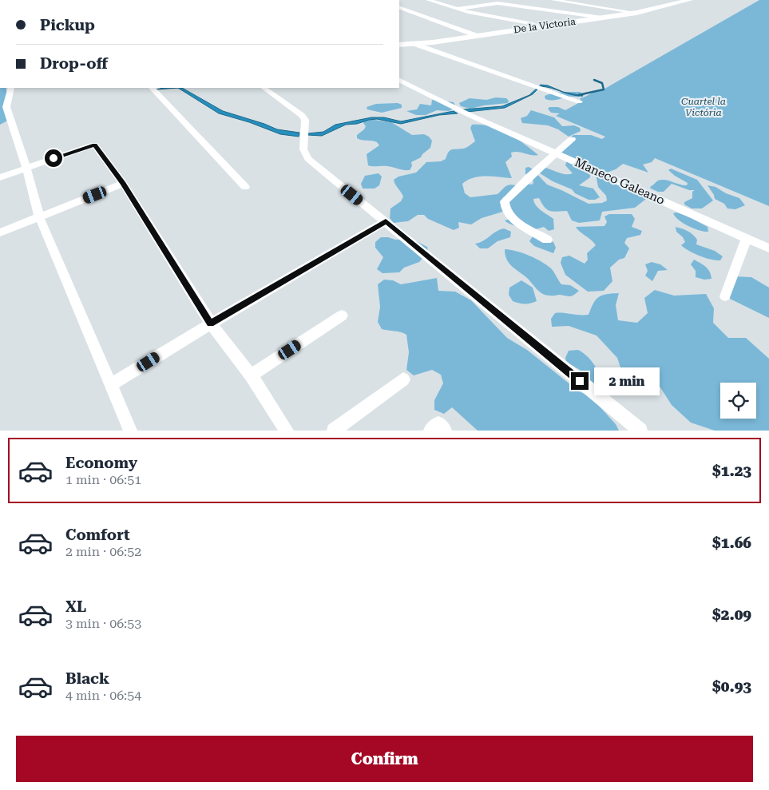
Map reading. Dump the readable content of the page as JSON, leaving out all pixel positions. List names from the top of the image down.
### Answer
{
  "streets": {
    "main road": ["De la Victoria"],
    "street": ["Maneco Galeano"]
  },
  "parks": ["Cuartel la Victória"],
  "page": {
    "banner": ["Pickup", "Drop-off"],
    "bubble": "2 min",
    "list": [
      {
        "name": "Economy",
        "note": "1 min · 06:51",
        "value": "$1.23"
      },
      {
        "name": "Comfort",
        "note": "2 min · 06:52",
        "value": "$1.66"
      },
      {
        "name": "XL",
        "note": "3 min · 06:53",
        "value": "$2.09"
      },
      {
        "name": "Black",
        "note": "4 min · 06:54",
        "value": "$0.93"
      }
    ],
    "buttons": "Confirm"
  }
}
